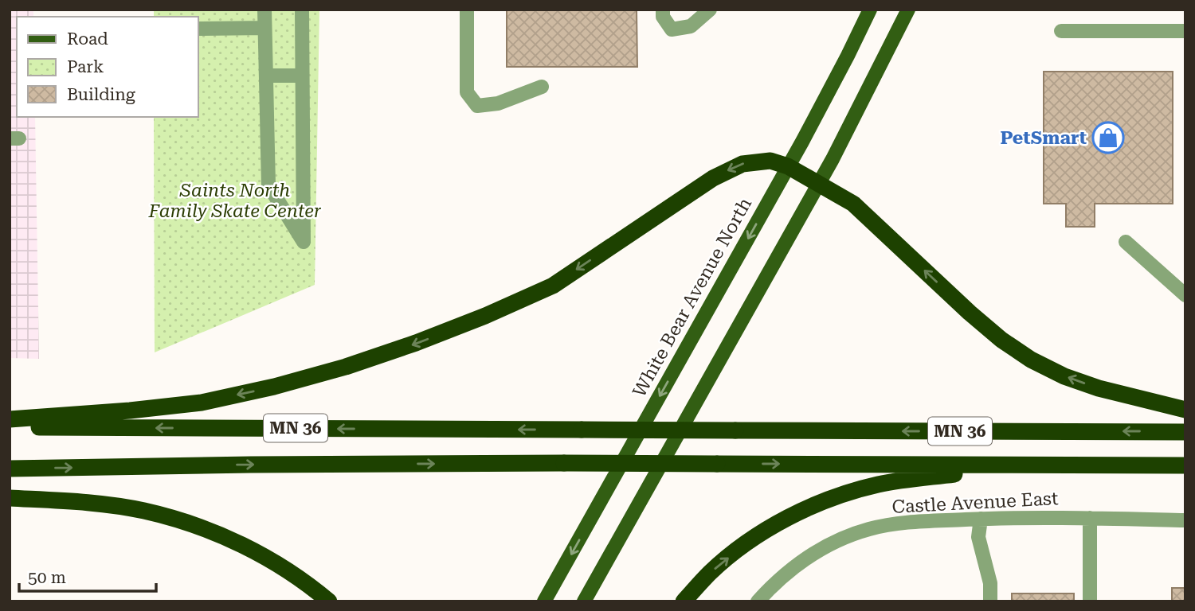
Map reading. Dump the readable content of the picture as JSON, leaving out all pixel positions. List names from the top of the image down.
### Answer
{
  "streets": {
    "highway": ["MN 36"],
    "main road": ["White Bear Avenue North"],
    "street": ["Castle Avenue East"]
  },
  "parks": ["Saints North Family Skate Center"],
  "places": {
    "shop": ["PetSmart"]
  },
  "legend": ["Road", "Park", "Building"],
  "scale_bar": "50 m"
}
